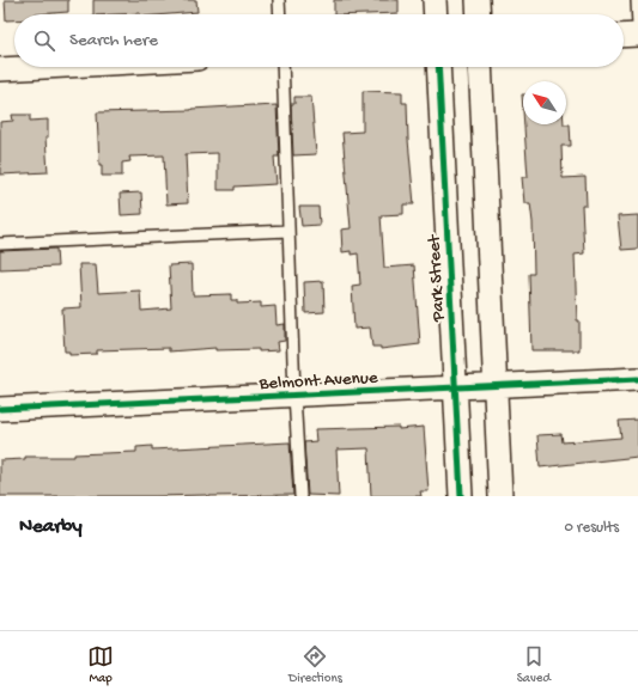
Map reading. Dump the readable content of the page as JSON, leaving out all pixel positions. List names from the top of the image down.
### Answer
{
  "streets": {
    "street": ["Park Street", "Belmont Avenue"]
  },
  "crossings": [
    ["Park Street", "Belmont Avenue"]
  ],
  "north": "top left",
  "page": {
    "search": "Search here",
    "heading": ["Nearby", "0 results"],
    "nav": ["Map", "Directions", "Saved"]
  }
}
